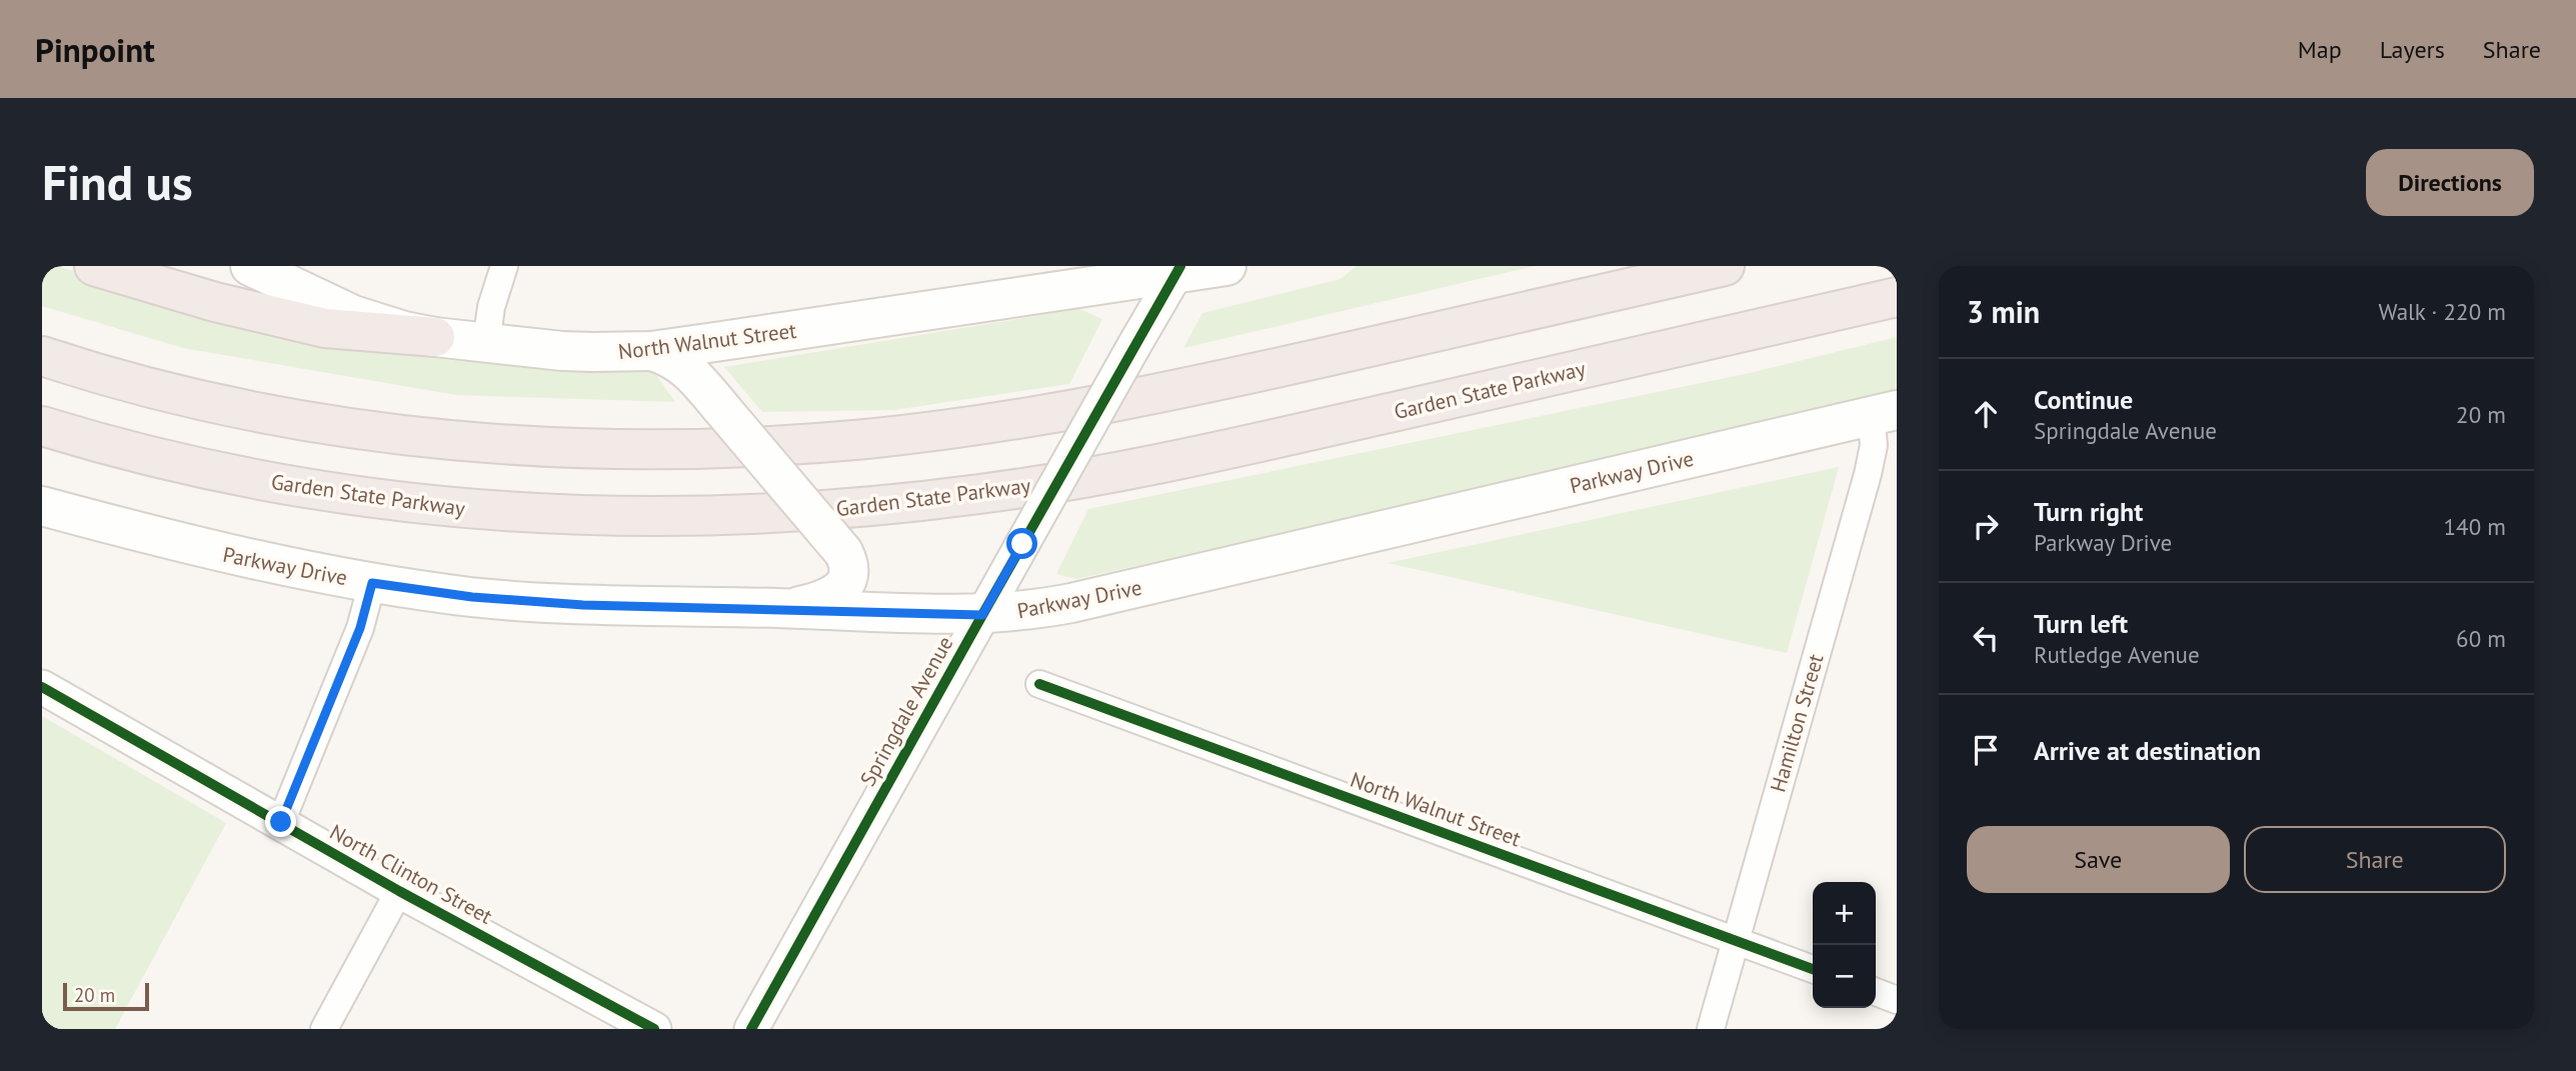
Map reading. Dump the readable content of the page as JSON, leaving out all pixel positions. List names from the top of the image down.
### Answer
{
  "streets": {
    "highway": ["Garden State Parkway"],
    "main road": ["North Walnut Street", "Parkway Drive"],
    "street": ["Springdale Avenue", "Hamilton Street", "North Clinton Street"]
  },
  "crossings": [
    ["North Walnut Street", "Springdale Avenue"],
    ["North Walnut Street", "Hamilton Street"],
    ["Parkway Drive", "Springdale Avenue"],
    ["Parkway Drive", "Hamilton Street"]
  ],
  "scale_bar": "20 m",
  "page": {
    "header": "Pinpoint",
    "nav": ["Map", "Layers", "Share"],
    "buttons": [
      "Directions",
      ["Save", "Share"]
    ],
    "title": "Find us",
    "heading": ["3 min", "Walk · 220 m"],
    "list": [
      ["Continue", "Springdale Avenue", "20 m"],
      ["Turn right", "Parkway Drive", "140 m"],
      ["Turn left", "Rutledge Avenue", "60 m"],
      "Arrive at destination"
    ],
    "map_buttons": ["+", "−"],
    "scale": "20 m"
  }
}
